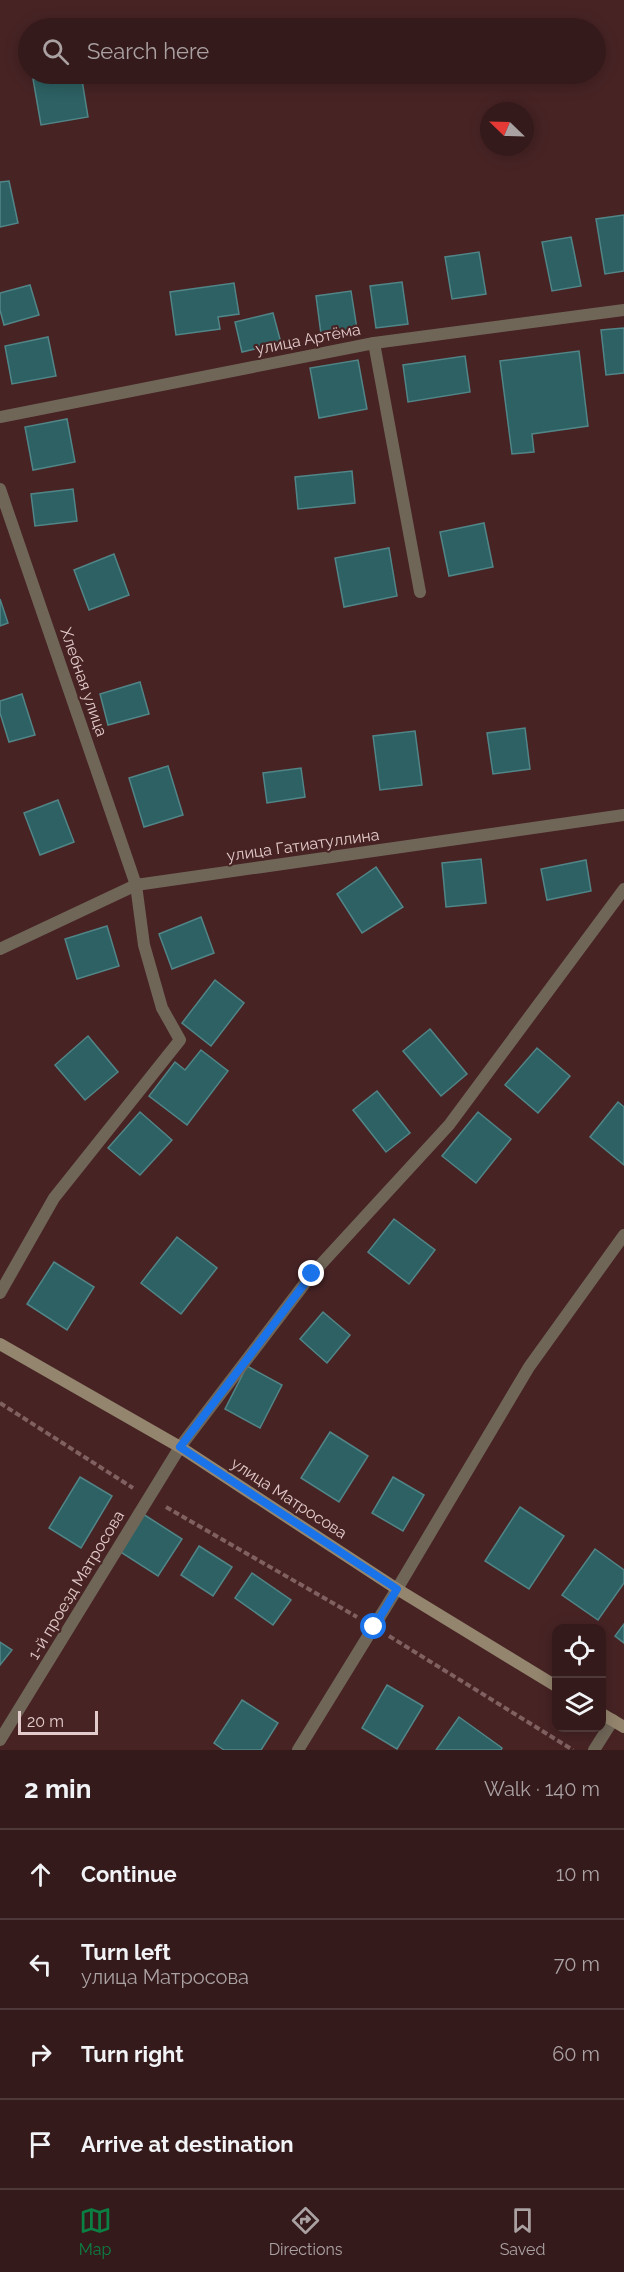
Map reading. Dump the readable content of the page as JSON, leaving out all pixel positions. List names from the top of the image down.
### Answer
{
  "streets": {
    "main road": ["улица Матросова"],
    "street": [
      "улица Артёма",
      "Хлебная улица",
      "улица Гатиатуллина",
      "1-й проезд Матросова"
    ]
  },
  "crossings": [
    ["Хлебная улица", "улица Гатиатуллина"],
    ["улица Матросова", "1-й проезд Матросова"]
  ],
  "scale_bar": "20 m",
  "north": "top left",
  "page": {
    "search": "Search here",
    "scale": "20 m",
    "heading": ["2 min", "Walk · 140 m"],
    "list": [
      ["Continue", "10 m"],
      ["Turn left", "улица Матросова", "70 m"],
      ["Turn right", "60 m"],
      "Arrive at destination"
    ],
    "nav": ["Map", "Directions", "Saved"]
  }
}
